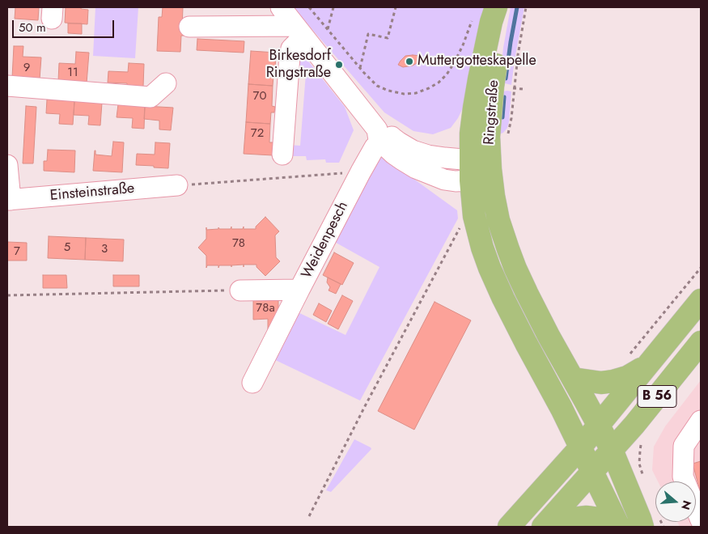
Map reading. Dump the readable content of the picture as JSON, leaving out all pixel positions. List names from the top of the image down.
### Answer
{
  "streets": {
    "main road": ["Ringstraße", "B 56"],
    "street": ["Einsteinstraße", "Weidenpesch"]
  },
  "places": ["Muttergotteskapelle", "Birkesdorf Ringstraße"],
  "house_numbers": [
    "9",
    "11",
    "70",
    "72",
    "78",
    "5",
    "3",
    "7",
    "78a"
  ],
  "scale_bar": "50 m",
  "north": "right"
}
